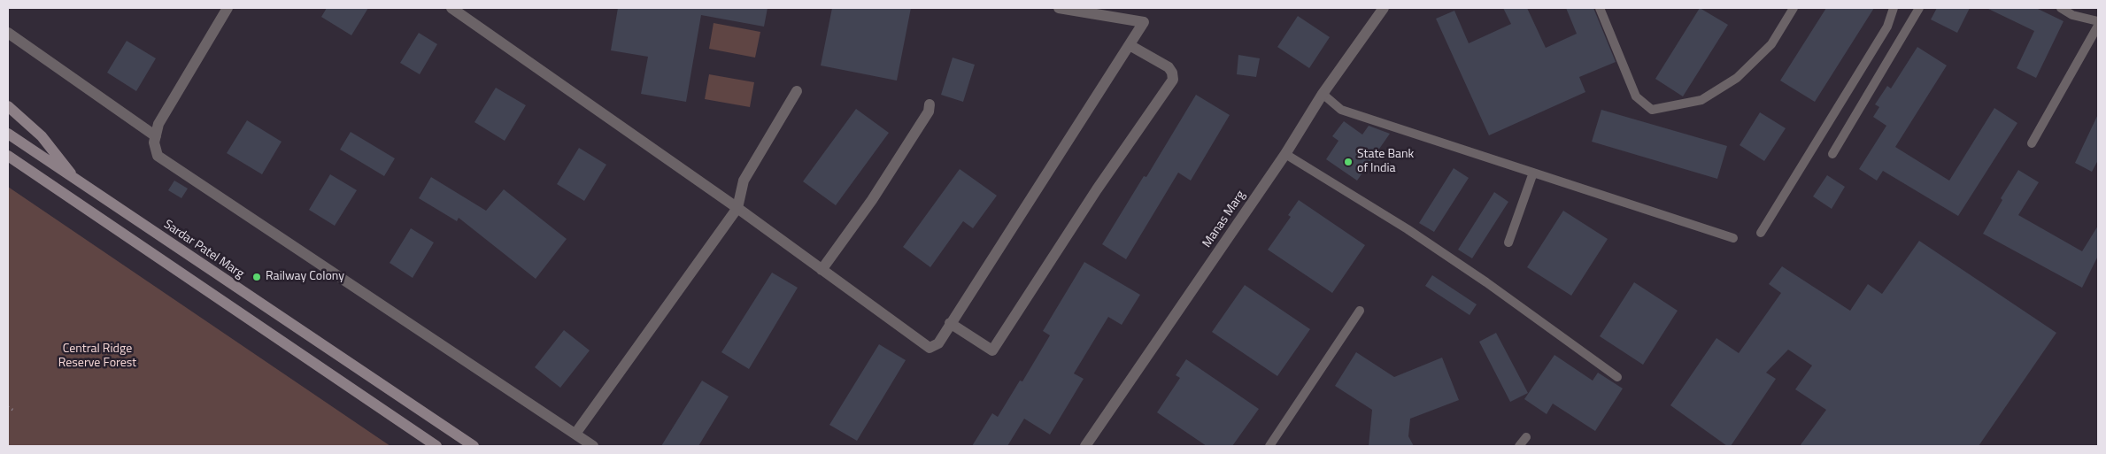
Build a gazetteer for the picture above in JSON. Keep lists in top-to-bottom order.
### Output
{
  "streets": {
    "main road": ["Sardar Patel Marg"],
    "street": ["Manas Marg"]
  },
  "parks": ["Central Ridge Reserve Forest"],
  "places": ["State Bank of India", "Railway Colony"]
}
